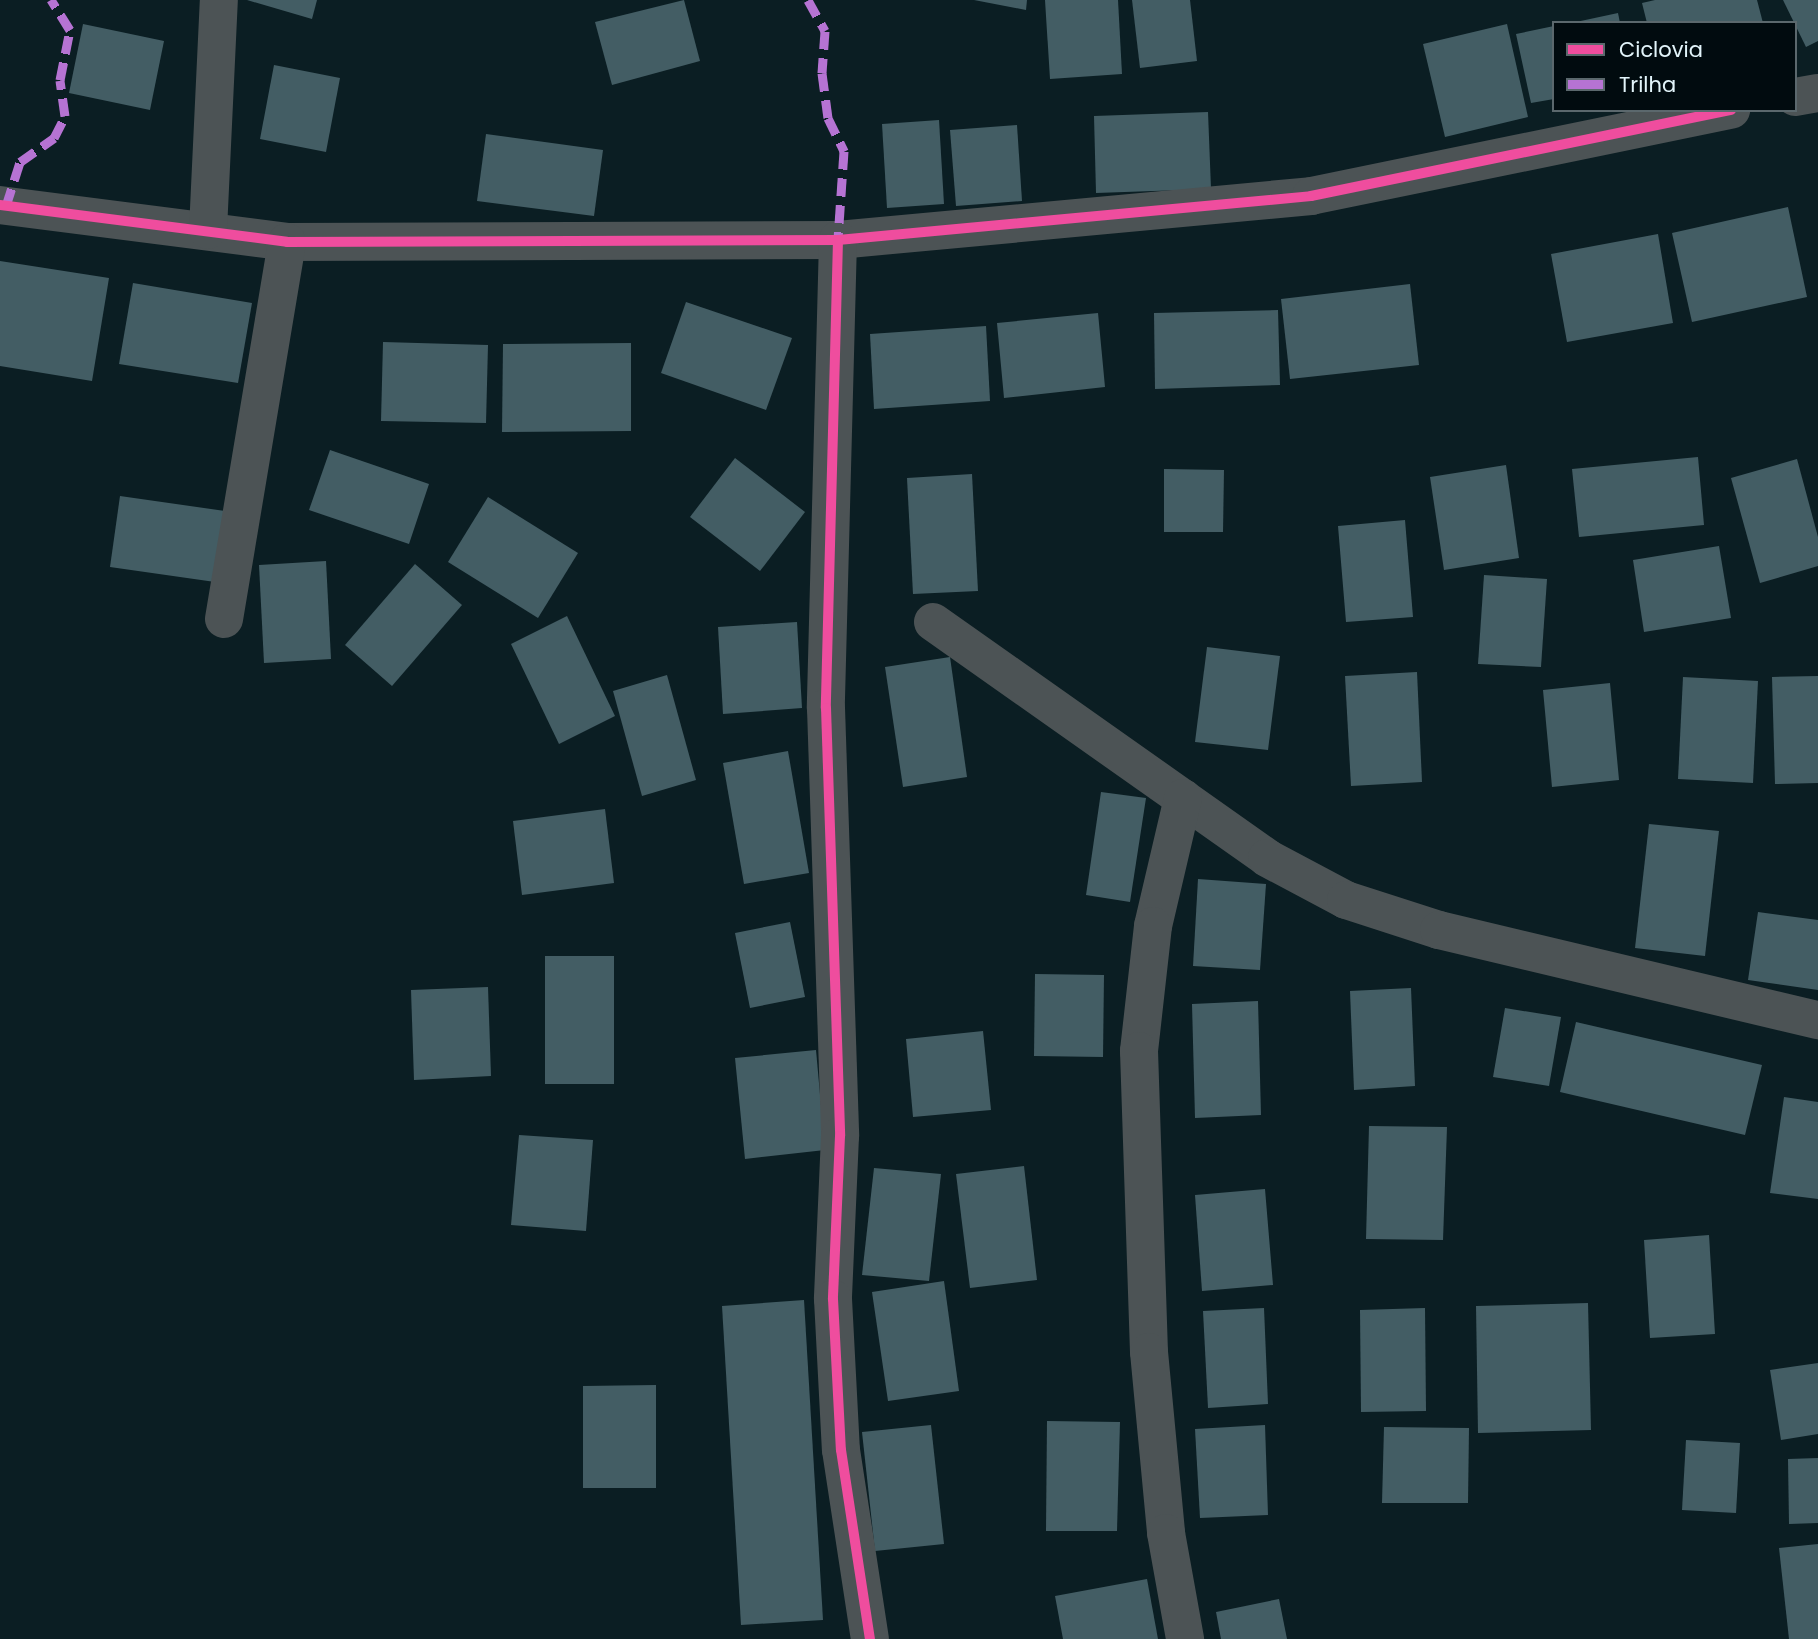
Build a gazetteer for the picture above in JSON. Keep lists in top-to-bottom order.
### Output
{
  "legend": ["Ciclovia", "Trilha"]
}
